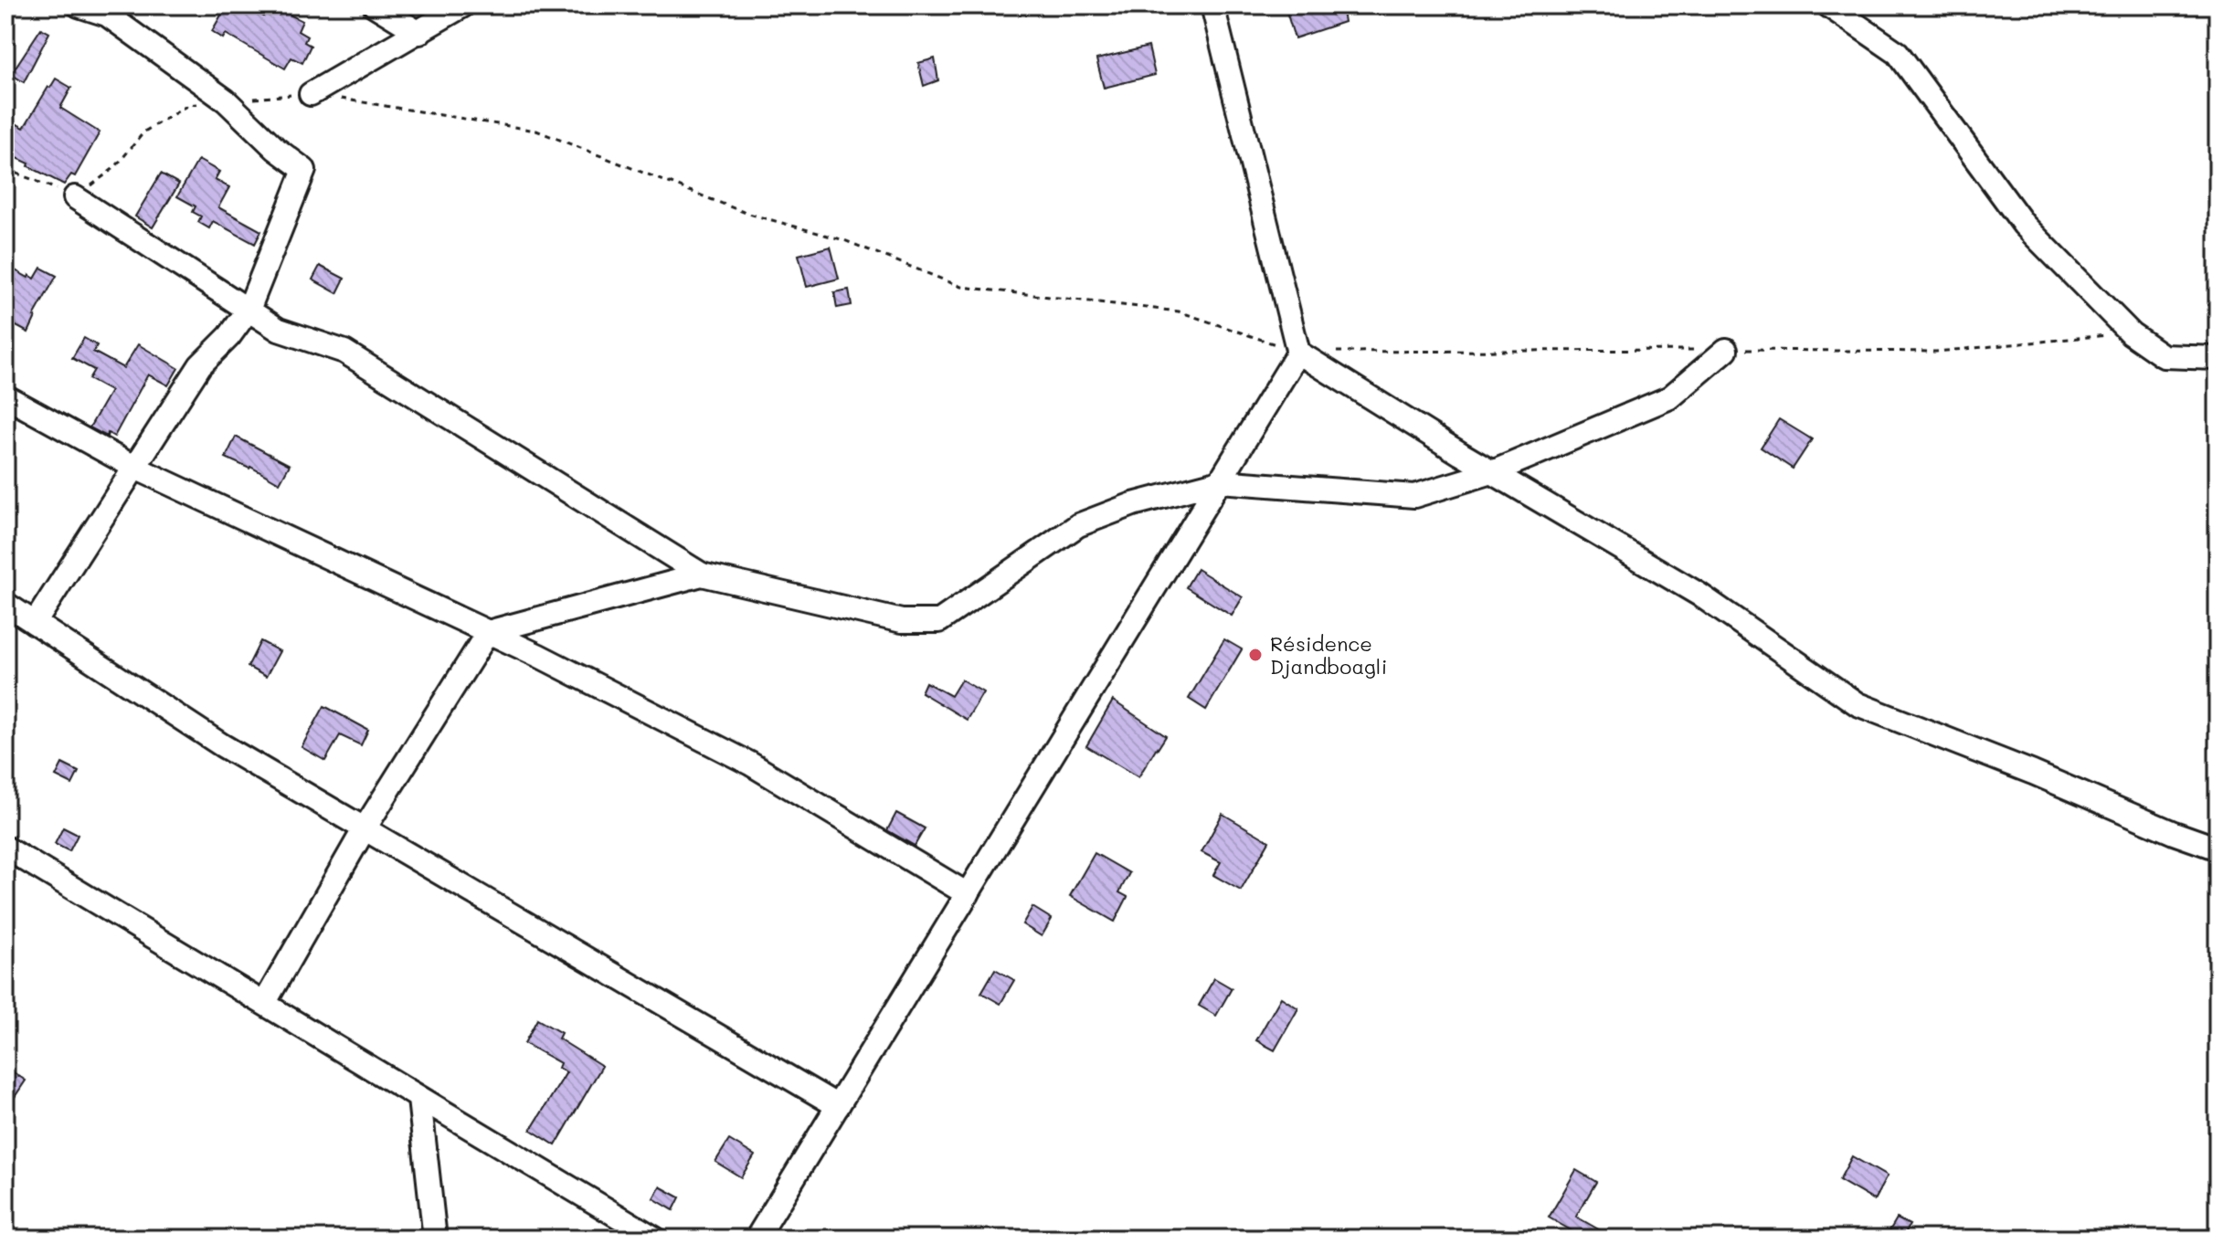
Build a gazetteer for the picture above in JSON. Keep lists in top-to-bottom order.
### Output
{
  "places": ["Résidence Djandboagli"]
}
